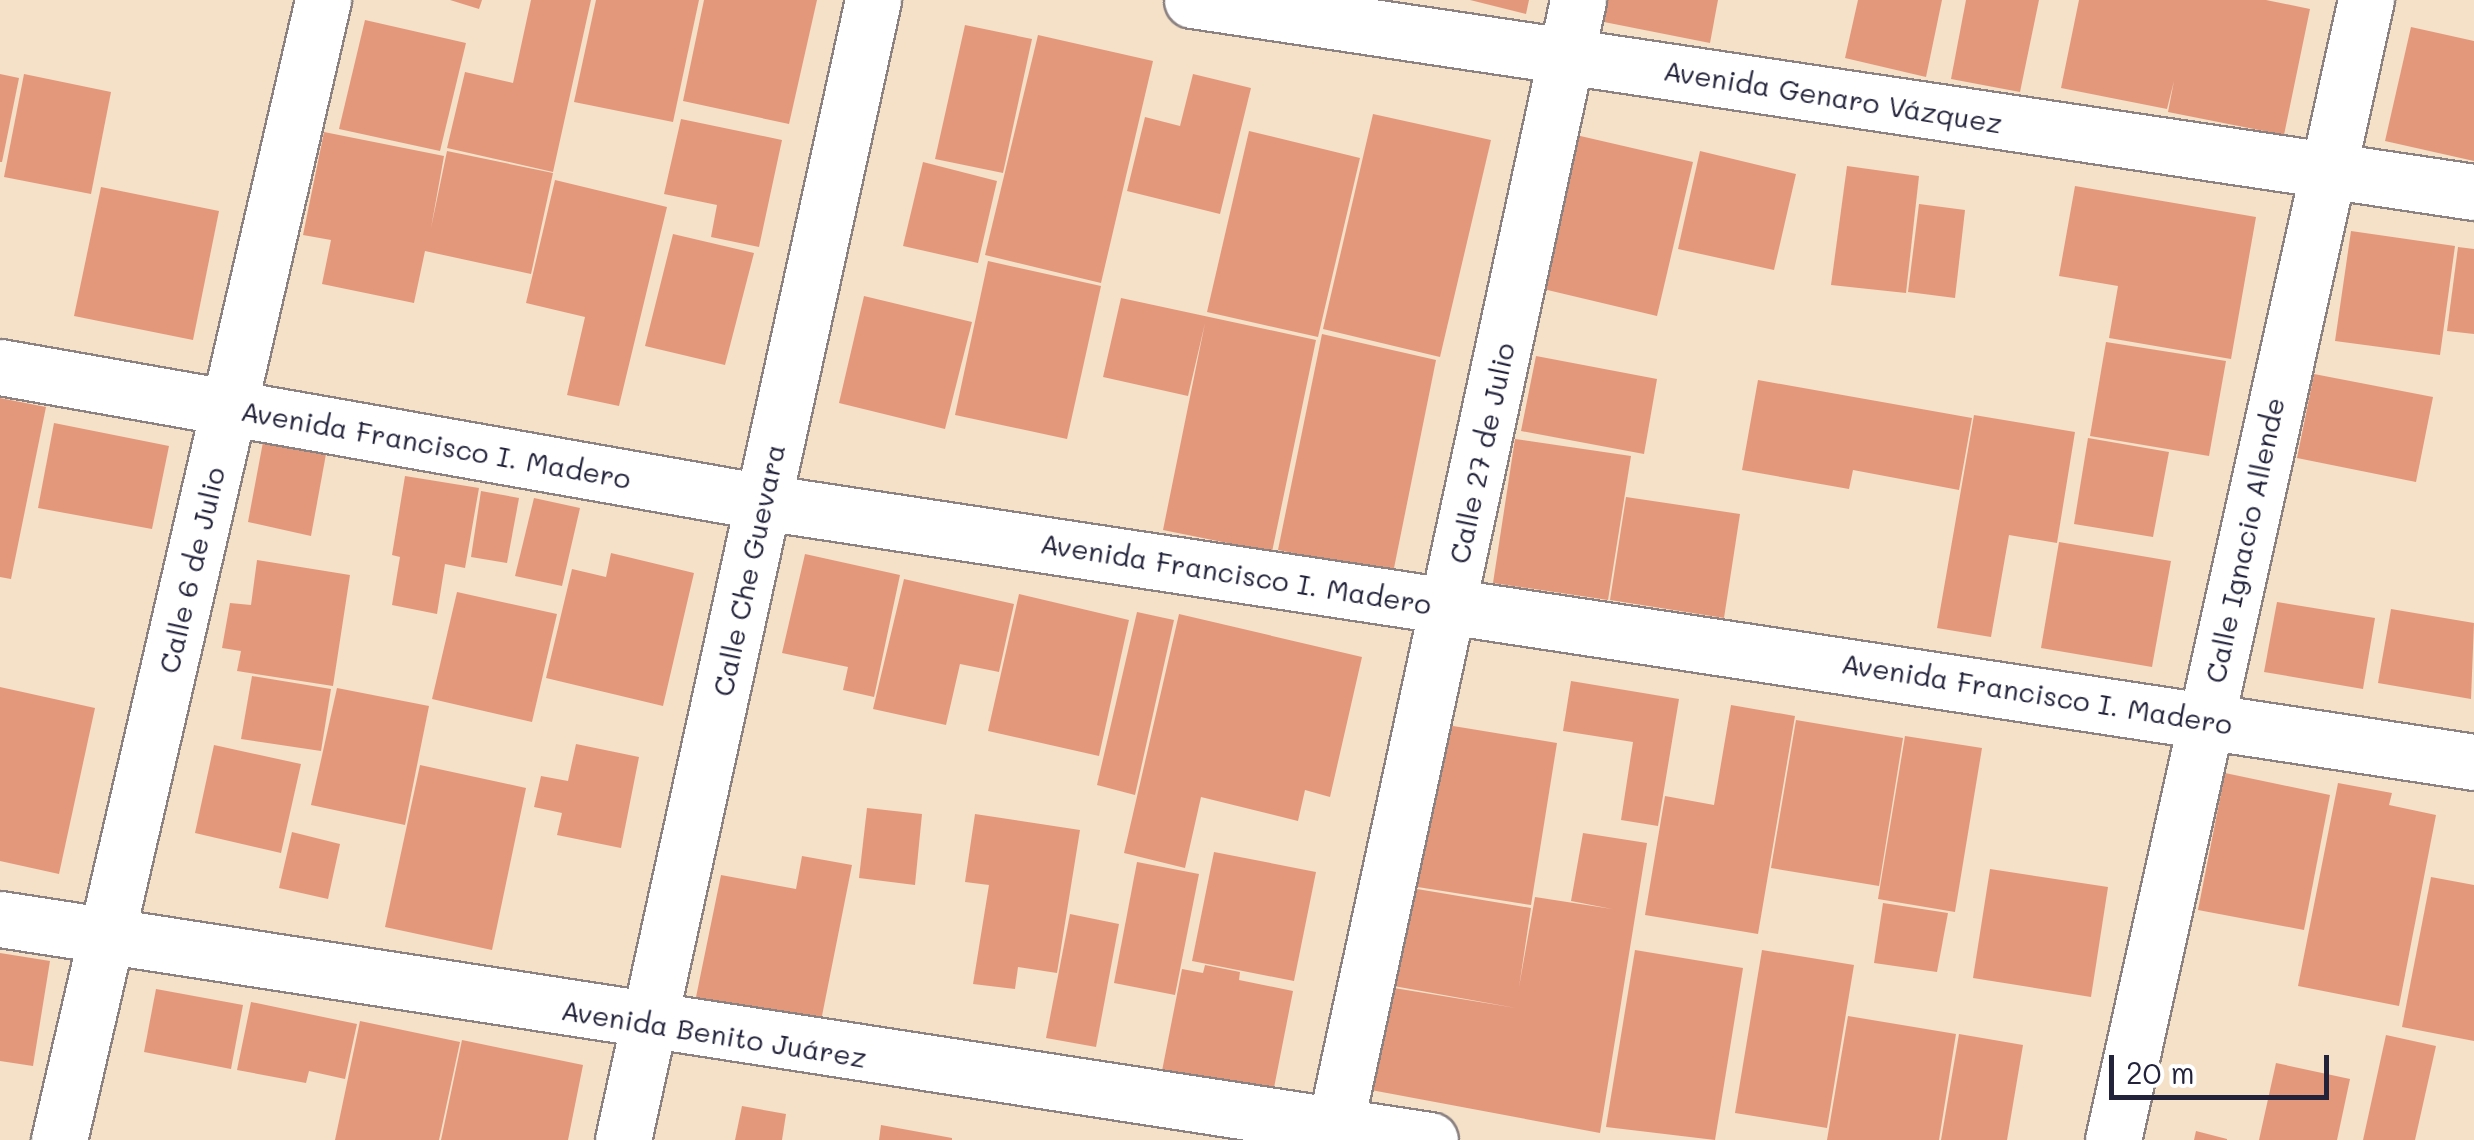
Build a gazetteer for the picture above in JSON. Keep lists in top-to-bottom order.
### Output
{
  "streets": {
    "street": [
      "Avenida Genaro Vázquez",
      "Avenida Francisco I. Madero",
      "Calle 27 de Julio",
      "Calle Ignacio Allende",
      "Calle 6 de Julio",
      "Calle Che Guevara",
      "Avenida Benito Juárez"
    ]
  },
  "crossings": [
    ["Avenida Genaro Vázquez", "Calle 27 de Julio"],
    ["Avenida Genaro Vázquez", "Calle Ignacio Allende"],
    ["Avenida Francisco I. Madero", "Calle 27 de Julio"],
    ["Avenida Francisco I. Madero", "Calle Ignacio Allende"],
    ["Avenida Francisco I. Madero", "Calle 6 de Julio"],
    ["Avenida Francisco I. Madero", "Calle Che Guevara"],
    ["Calle 27 de Julio", "Avenida Benito Juárez"],
    ["Calle 6 de Julio", "Avenida Benito Juárez"],
    ["Calle Che Guevara", "Avenida Benito Juárez"]
  ],
  "scale_bar": "20 m"
}
